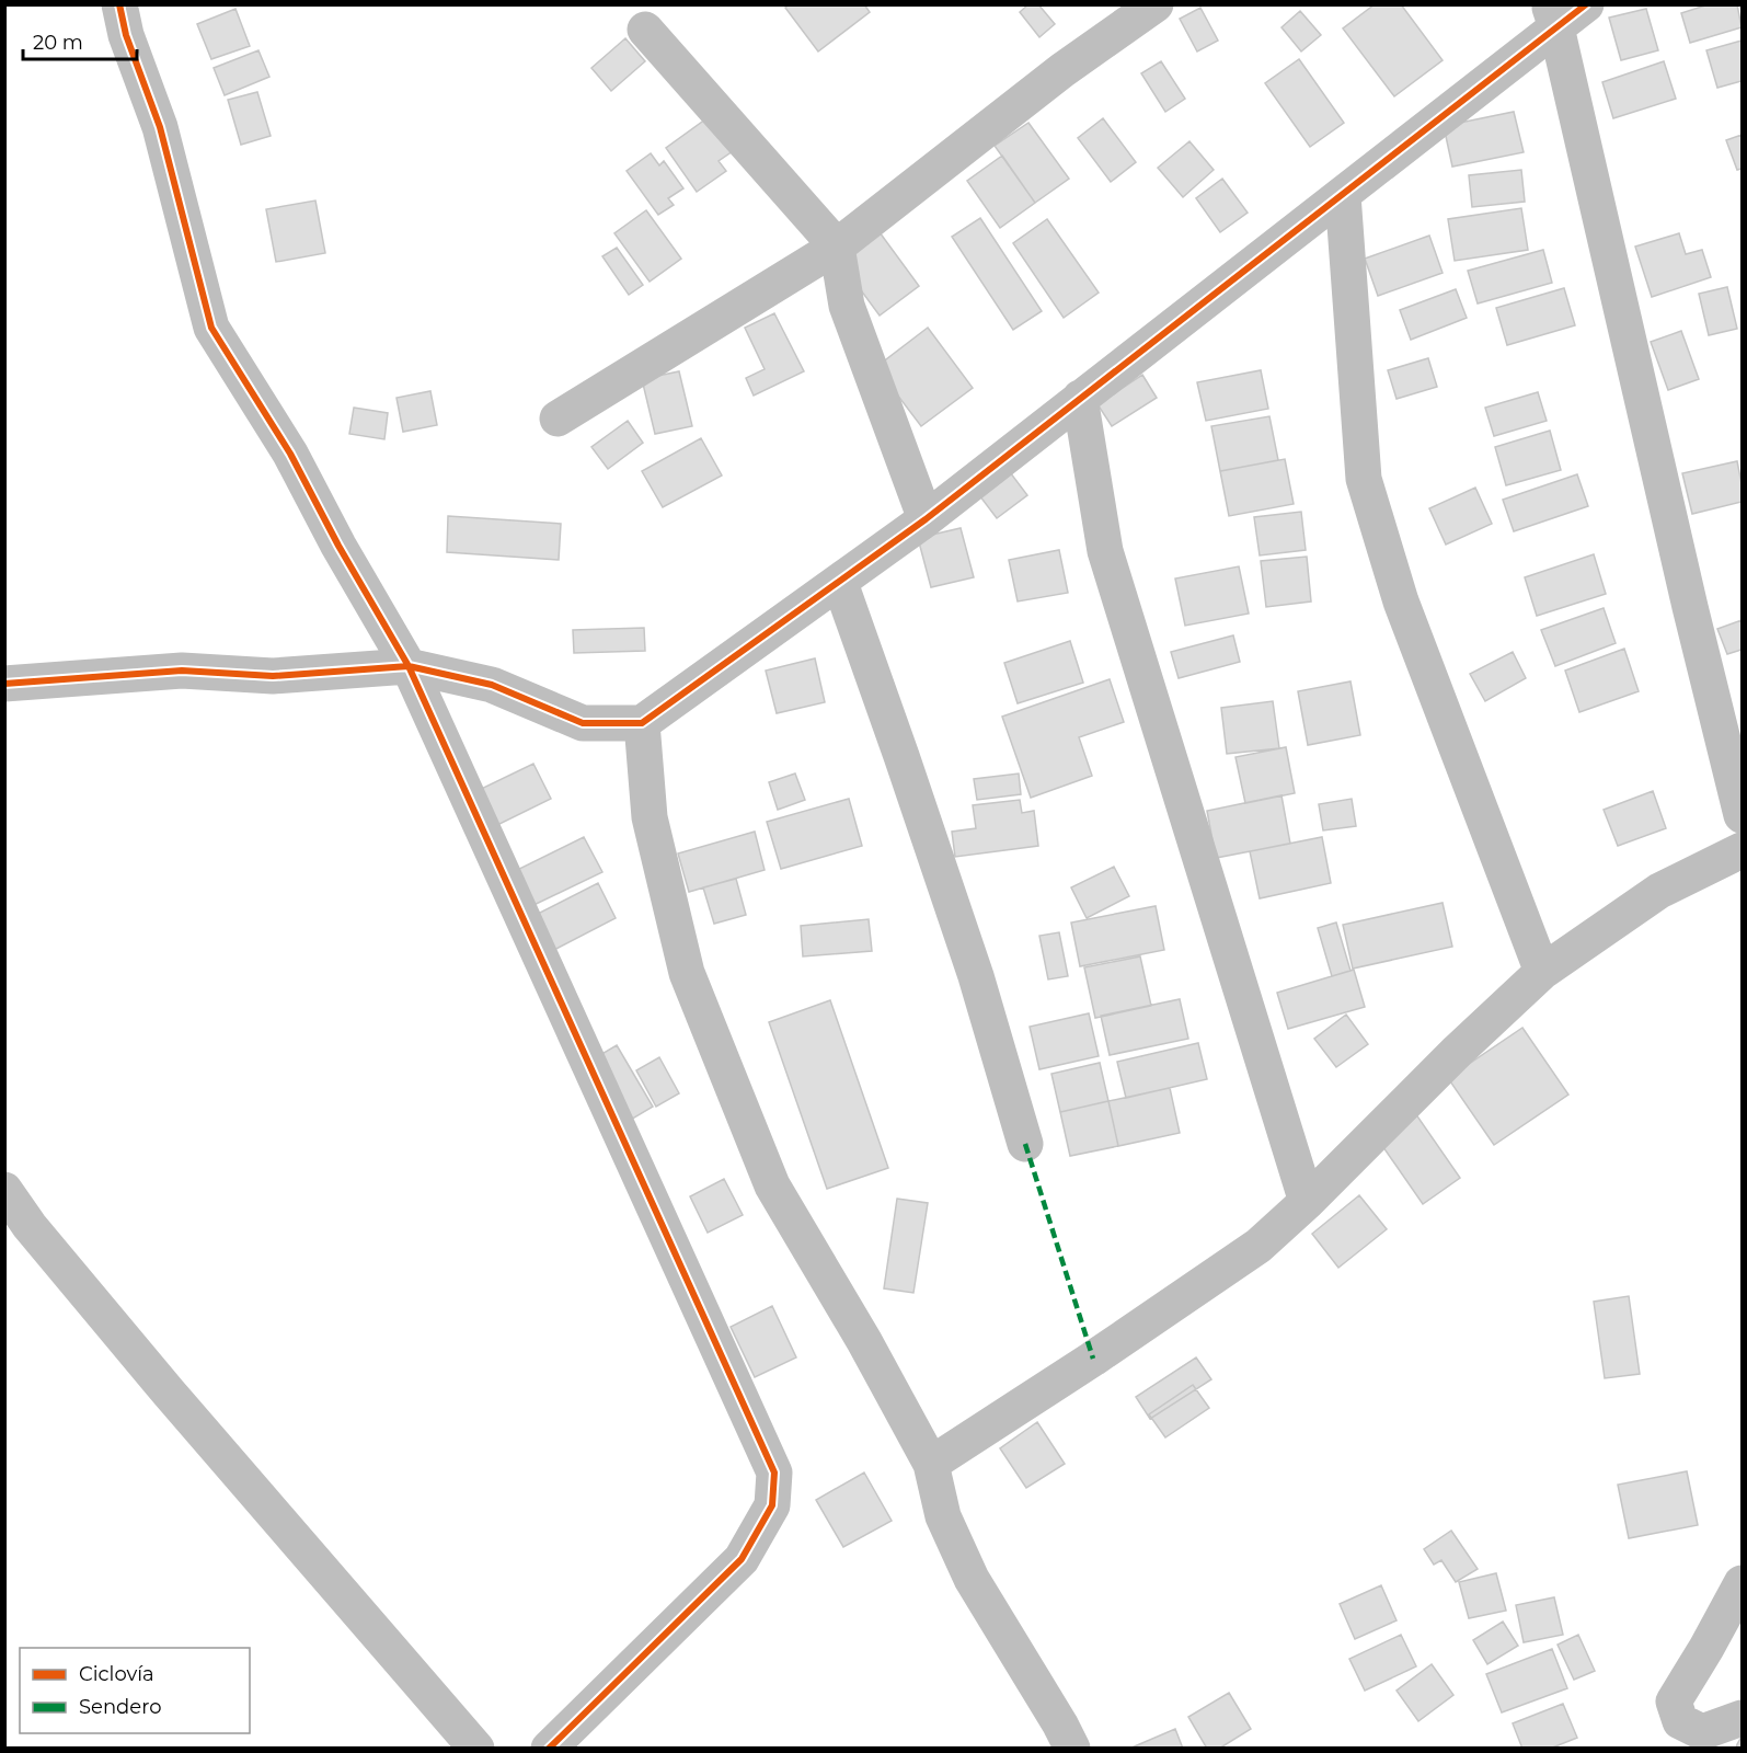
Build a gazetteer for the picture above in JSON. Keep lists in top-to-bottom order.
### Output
{
  "legend": ["Ciclovía", "Sendero"],
  "scale_bar": "20 m"
}
